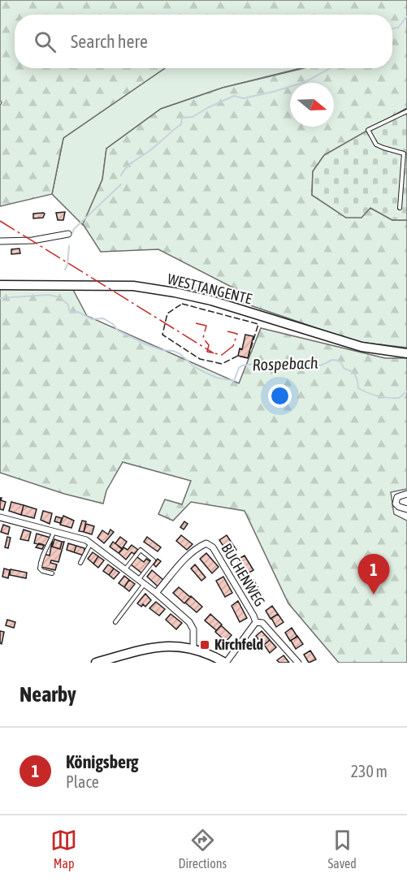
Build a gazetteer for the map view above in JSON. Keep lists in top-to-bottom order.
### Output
{
  "streets": {
    "main road": ["WESTTANGENTE"],
    "street": ["BUCHENWEG"]
  },
  "water": ["Rospebach"],
  "places": {
    "transit": ["Kirchfeld"]
  },
  "north": "right",
  "page": {
    "search": "Search here",
    "pins": "1",
    "heading": "Nearby",
    "list": [
      {
        "mark": "1",
        "name": "Königsberg",
        "note": "Place",
        "value": "230 m"
      }
    ],
    "nav": ["Map", "Directions", "Saved"]
  }
}
